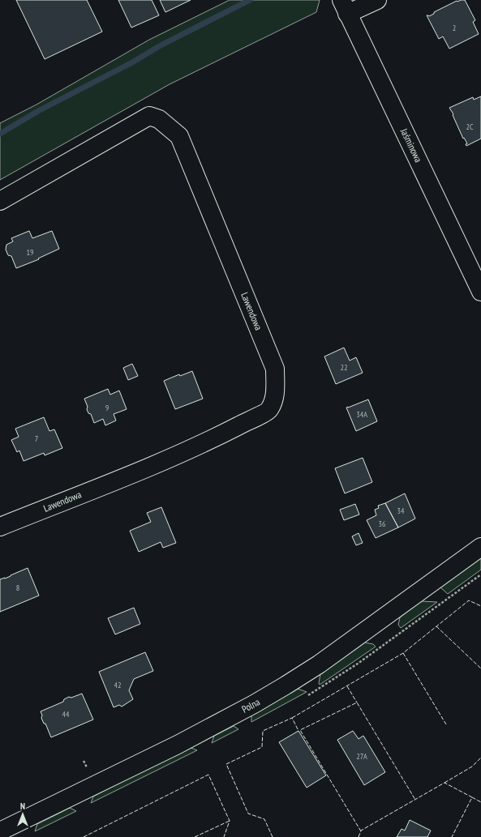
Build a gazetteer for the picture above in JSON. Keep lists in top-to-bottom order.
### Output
{
  "streets": {
    "street": ["Jaśminowa", "Lawendowa", "Polna"]
  },
  "house_numbers": [
    "2",
    "2C",
    "19",
    "22",
    "9",
    "34A",
    "7",
    "34",
    "36",
    "8",
    "42",
    "44",
    "27A"
  ],
  "north": "top"
}
